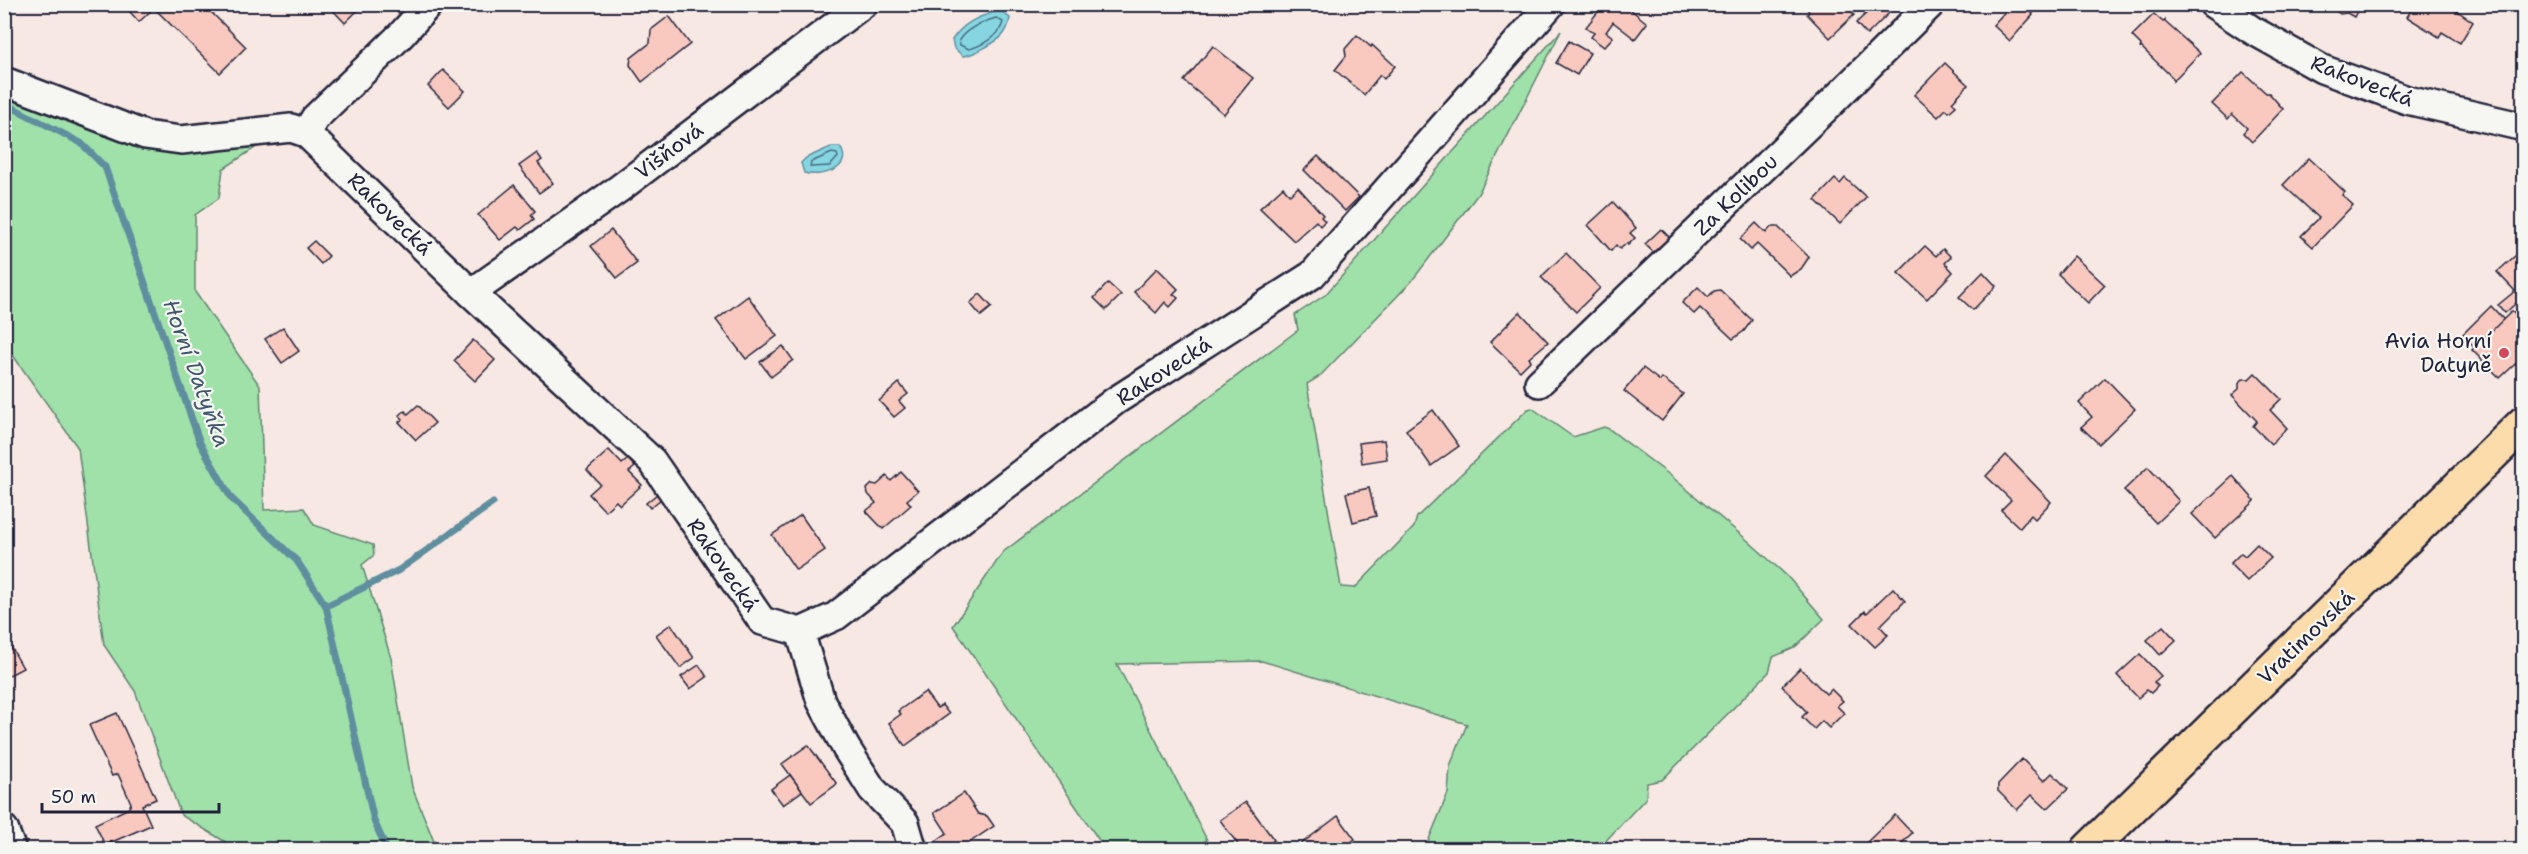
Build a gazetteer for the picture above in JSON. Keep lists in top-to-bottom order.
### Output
{
  "streets": {
    "main road": ["Vratimovská"],
    "street": ["Rakovecká", "Višňová", "Za Kolibou"]
  },
  "crossings": [
    ["Rakovecká", "Višňová"]
  ],
  "water": ["Horní Datyňka"],
  "places": ["Avia Horní Datyně"],
  "scale_bar": "50 m"
}
